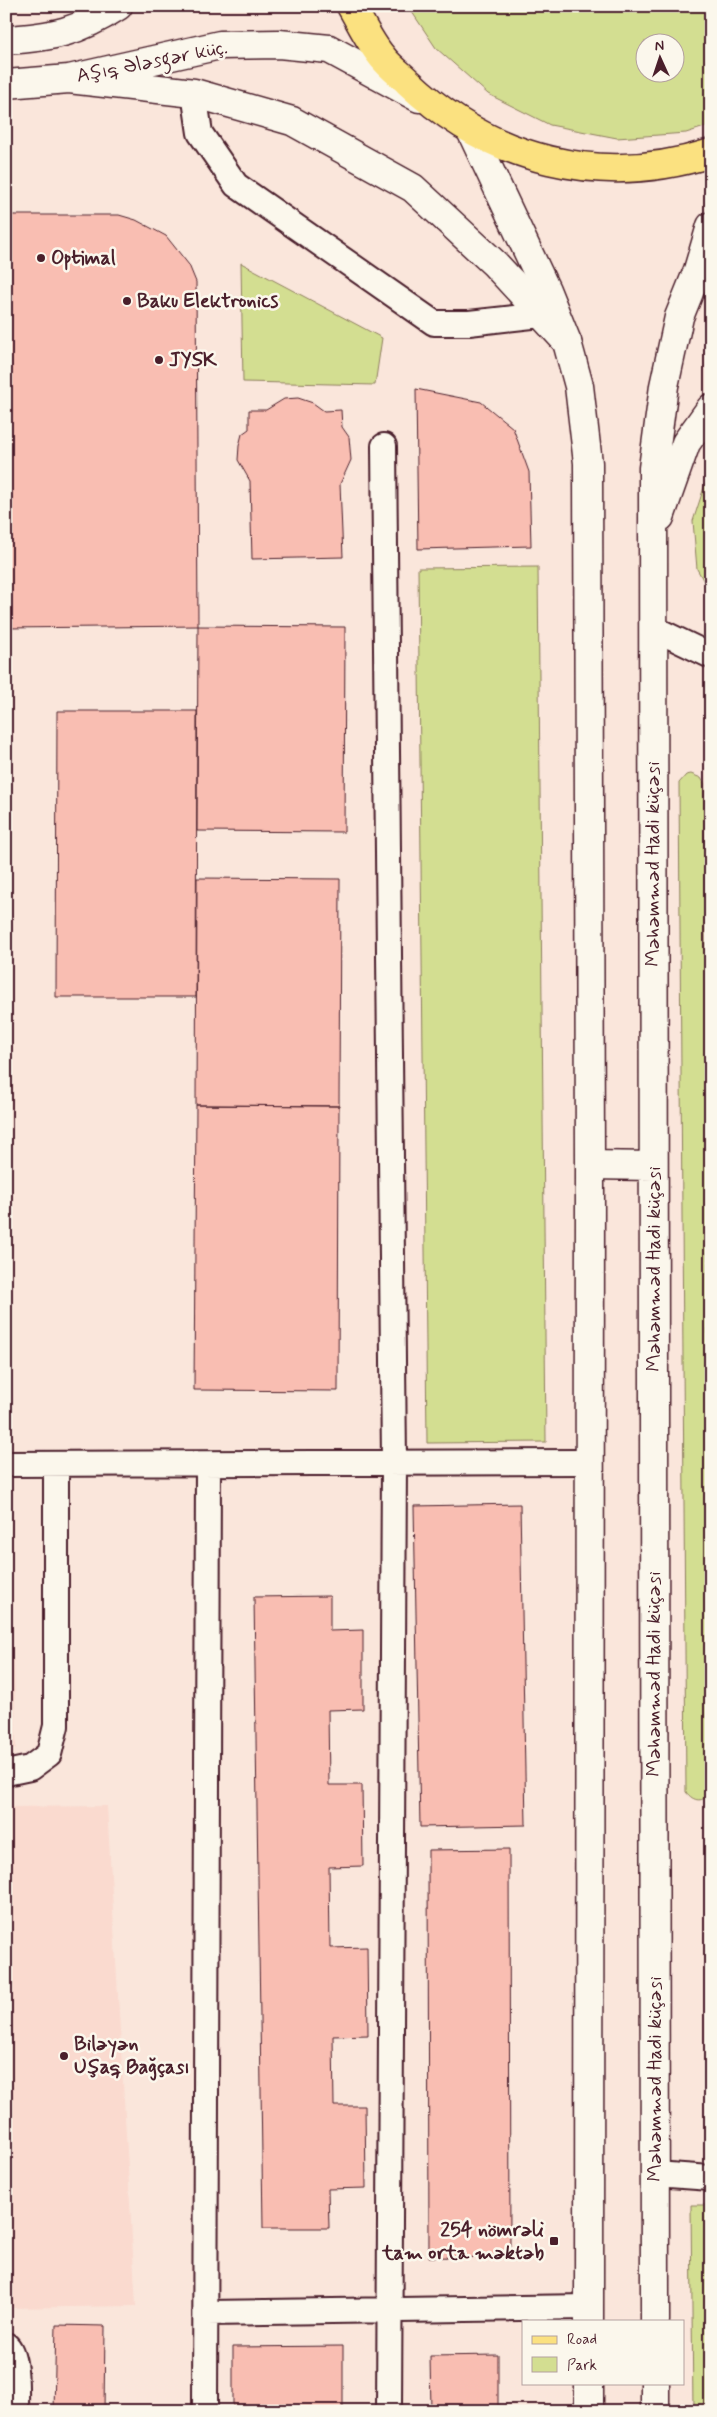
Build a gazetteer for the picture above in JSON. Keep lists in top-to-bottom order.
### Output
{
  "streets": {
    "street": ["Aşıq Ələsgər küç.", "Məhəmməd Hadi küçəsi"]
  },
  "places": {
    "other": [
      "Optimal",
      "Baku Elektronics",
      "JYSK",
      "Biləyən Uşaq Bağçası"
    ],
    "transit": ["254 nömrəli tam orta məktəb"]
  },
  "legend": ["Road", "Park"],
  "north": "top"
}
